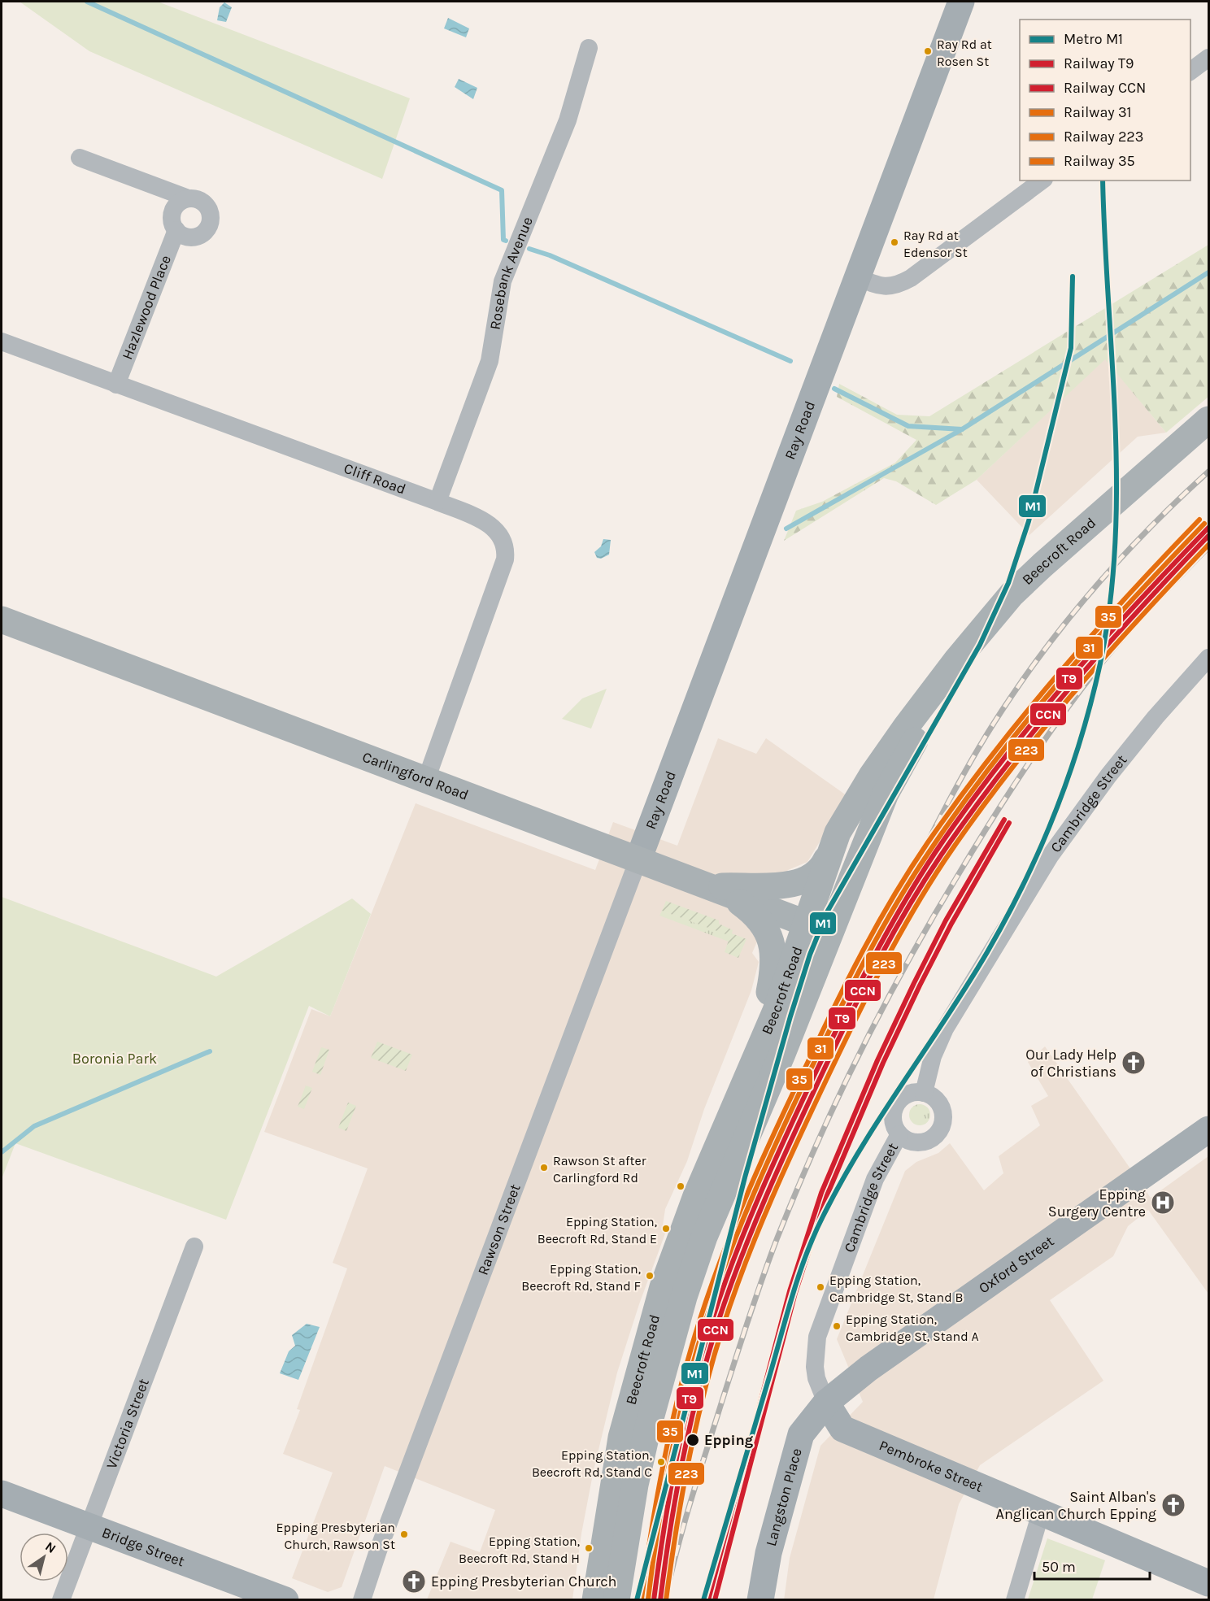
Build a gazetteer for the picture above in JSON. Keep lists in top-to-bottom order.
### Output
{
  "streets": {
    "main road": ["Beecroft Road", "Carlingford Road"],
    "street": [
      "Rosebank Avenue",
      "Hazlewood Place",
      "Ray Road",
      "Cliff Road",
      "Cambridge Street",
      "Rawson Street",
      "Oxford Street",
      "Victoria Street",
      "Pembroke Street",
      "Langston Place",
      "Bridge Street"
    ]
  },
  "crossings": [
    ["Rosebank Avenue", "Cliff Road"],
    ["Hazlewood Place", "Cliff Road"],
    ["Ray Road", "Carlingford Road"],
    ["Ray Road", "Rawson Street"],
    ["Cliff Road", "Carlingford Road"],
    ["Beecroft Road", "Carlingford Road"],
    ["Carlingford Road", "Rawson Street"],
    ["Cambridge Street", "Oxford Street"],
    ["Cambridge Street", "Pembroke Street"],
    ["Cambridge Street", "Langston Place"],
    ["Oxford Street", "Pembroke Street"],
    ["Oxford Street", "Langston Place"],
    ["Victoria Street", "Bridge Street"],
    ["Pembroke Street", "Langston Place"]
  ],
  "parks": ["Boronia Park"],
  "places": {
    "other": [
      "Ray Rd at Rosen St",
      "Ray Rd at Edensor St",
      "Rawson St after Carlingford Rd",
      "Epping Station, Beecroft Rd, Stand E",
      "Epping Station, Beecroft Rd, Stand F",
      "Epping Station, Cambridge St, Stand B",
      "Epping Station, Cambridge St, Stand A",
      "Epping",
      "Epping Station, Beecroft Rd, Stand C",
      "Epping Presbyterian Church, Rawson St",
      "Epping Station, Beecroft Rd, Stand H"
    ],
    "church": ["Our Lady Help of Christians", "Saint Alban's Anglican Church Epping", "Epping Presbyterian Church"],
    "hospital": ["Epping Surgery Centre"]
  },
  "lines": [
    "metro line M1",
    "rail line 35",
    "rail line 31",
    "rail line T9",
    "rail line CCN",
    "rail line 223"
  ],
  "legend": [
    "Metro M1",
    "Railway T9",
    "Railway CCN",
    "Railway 31",
    "Railway 223",
    "Railway 35"
  ],
  "scale_bar": "50 m",
  "north": "top right"
}
